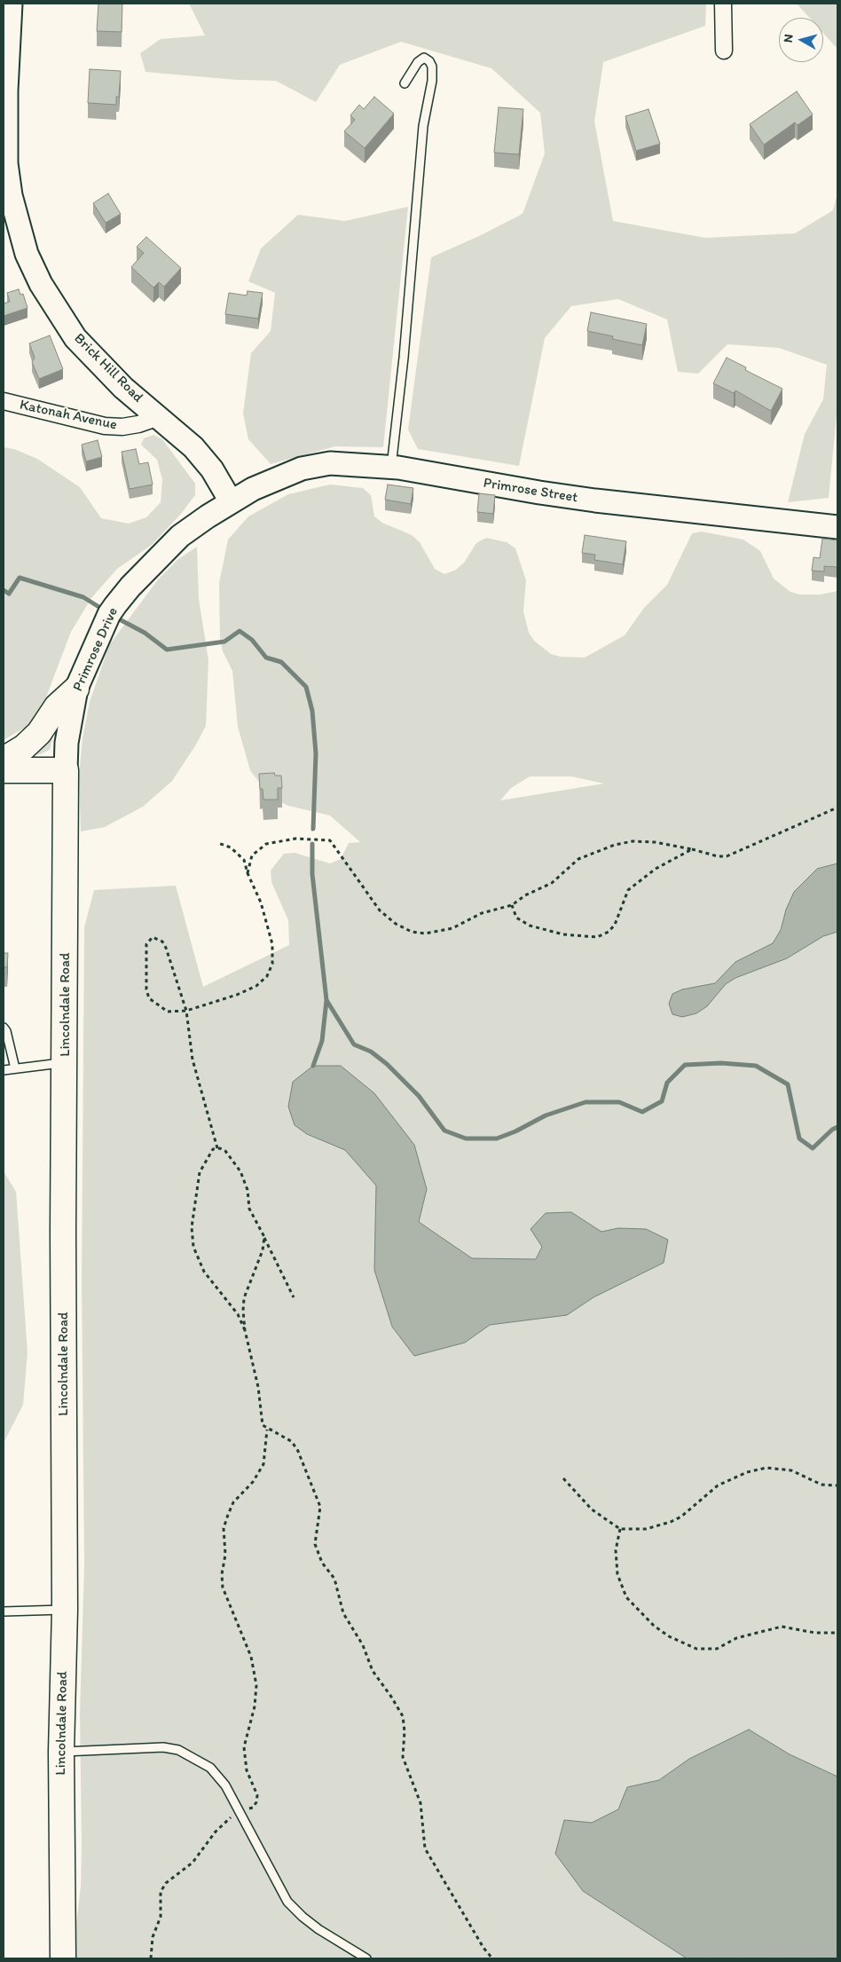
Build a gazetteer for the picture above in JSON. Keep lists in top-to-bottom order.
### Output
{
  "streets": {
    "main road": [
      "Brick Hill Road",
      "Primrose Street",
      "Primrose Drive",
      "Lincolndale Road"
    ],
    "street": ["Katonah Avenue"]
  },
  "crossings": [
    ["Brick Hill Road", "Katonah Avenue"],
    ["Brick Hill Road", "Primrose Street"],
    ["Brick Hill Road", "Primrose Drive"],
    ["Primrose Street", "Primrose Drive"],
    ["Primrose Drive", "Lincolndale Road"]
  ],
  "north": "left"
}
